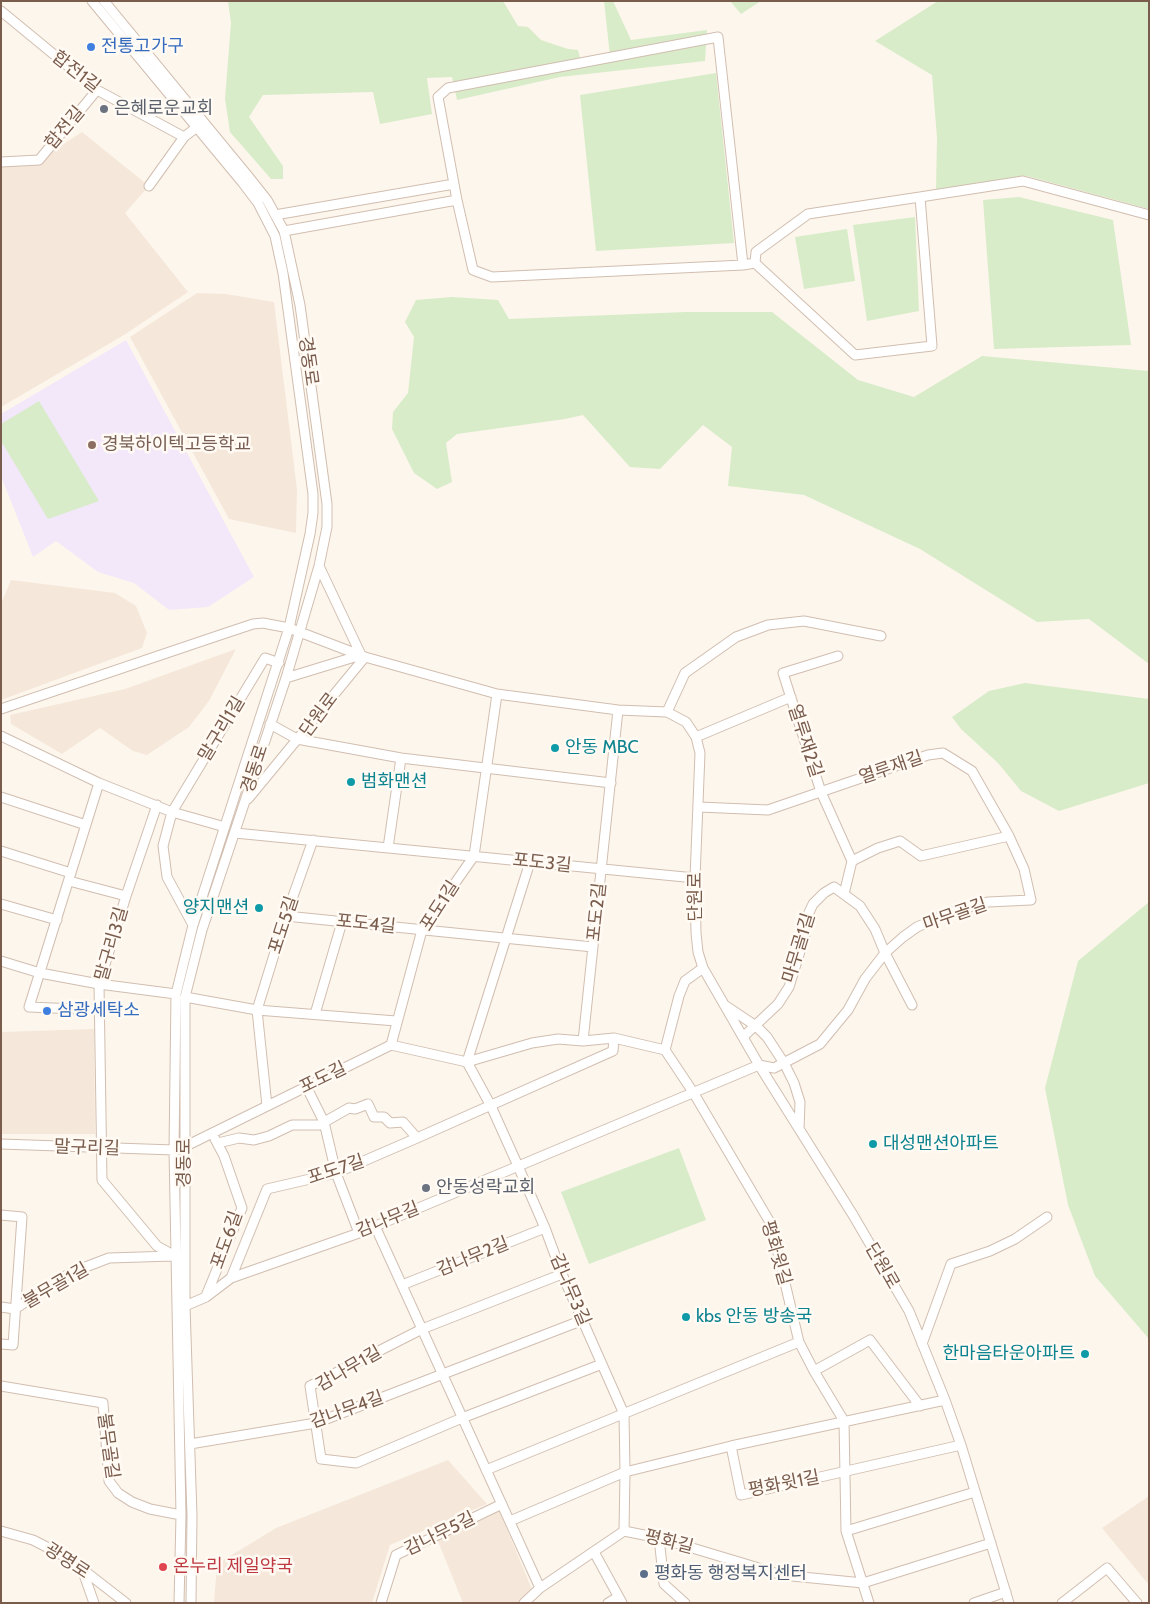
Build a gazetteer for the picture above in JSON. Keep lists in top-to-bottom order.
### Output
{
  "streets": {
    "street": [
      "합전1길",
      "합전길",
      "경동로",
      "단원로",
      "말구리1길",
      "열루재2길",
      "열루재길",
      "포도3길",
      "포도1길",
      "포도2길",
      "마무골길",
      "포도4길",
      "포도5길",
      "말구리3길",
      "마무골1길",
      "포도길",
      "말구리길",
      "포도7길",
      "감나무길",
      "포도6길",
      "평화윗길",
      "감나무2길",
      "불무골1길",
      "감나무3길",
      "감나무1길",
      "감나무4길",
      "불무골길",
      "평화윗1길",
      "감나무5길",
      "평화길",
      "광명로"
    ]
  },
  "crossings": [
    ["합전1길", "합전길"],
    ["경동로", "말구리1길"],
    ["경동로", "포도3길"],
    ["경동로", "말구리3길"],
    ["경동로", "포도길"],
    ["경동로", "말구리길"],
    ["경동로", "감나무길"],
    ["경동로", "불무골1길"],
    ["경동로", "감나무4길"],
    ["경동로", "불무골길"],
    ["단원로", "열루재길"],
    ["단원로", "포도3길"],
    ["단원로", "마무골길"],
    ["단원로", "마무골1길"],
    ["단원로", "감나무길"],
    ["열루재2길", "열루재길"],
    ["열루재길", "마무골길"],
    ["포도3길", "포도1길"],
    ["포도3길", "포도2길"],
    ["포도3길", "포도5길"],
    ["포도1길", "포도4길"],
    ["포도1길", "포도길"],
    ["포도2길", "포도4길"],
    ["마무골길", "감나무길"],
    ["포도4길", "포도5길"],
    ["포도5길", "포도길"],
    ["말구리3길", "말구리길"],
    ["말구리3길", "불무골1길"],
    ["포도길", "포도6길"],
    ["포도7길", "감나무길"],
    ["감나무길", "포도6길"],
    ["감나무길", "평화윗길"],
    ["감나무길", "감나무3길"],
    ["감나무2길", "감나무3길"],
    ["감나무3길", "평화길"],
    ["감나무1길", "감나무4길"]
  ],
  "places": [
    "전통고가구",
    "은혜로운교회",
    "경북하이텍고등학교",
    "안동 MBC",
    "범화맨션",
    "양지맨션",
    "삼광세탁소",
    "대성맨션아파트",
    "안동성락교회",
    "kbs 안동 방송국",
    "한마음타운아파트",
    "온누리 제일약국",
    "평화동 행정복지센터"
  ]
}
